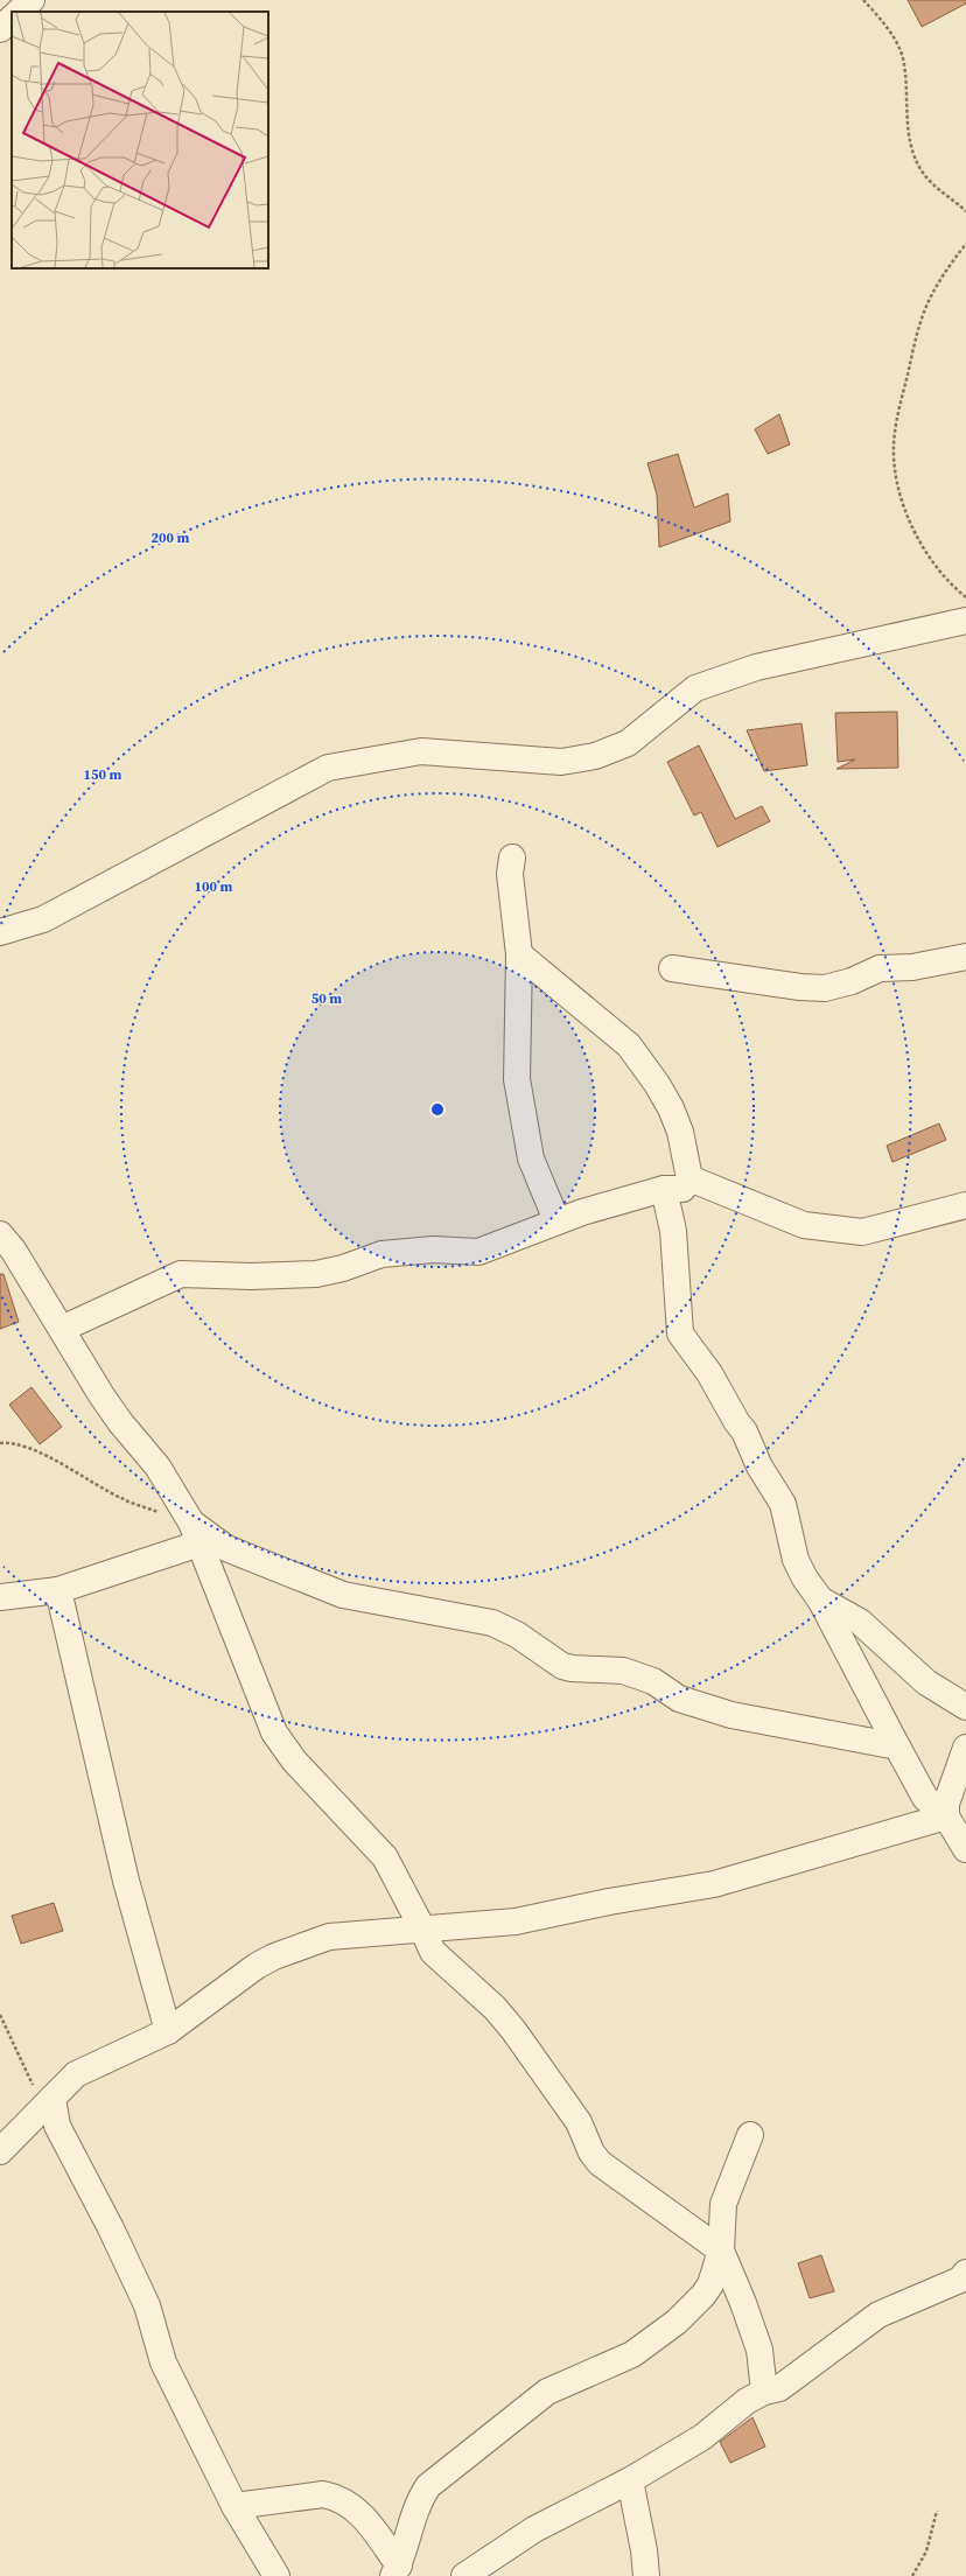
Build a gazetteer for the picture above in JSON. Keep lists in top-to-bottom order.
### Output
{
  "rings": [
    "200 m",
    "150 m",
    "100 m",
    "50 m"
  ]
}
